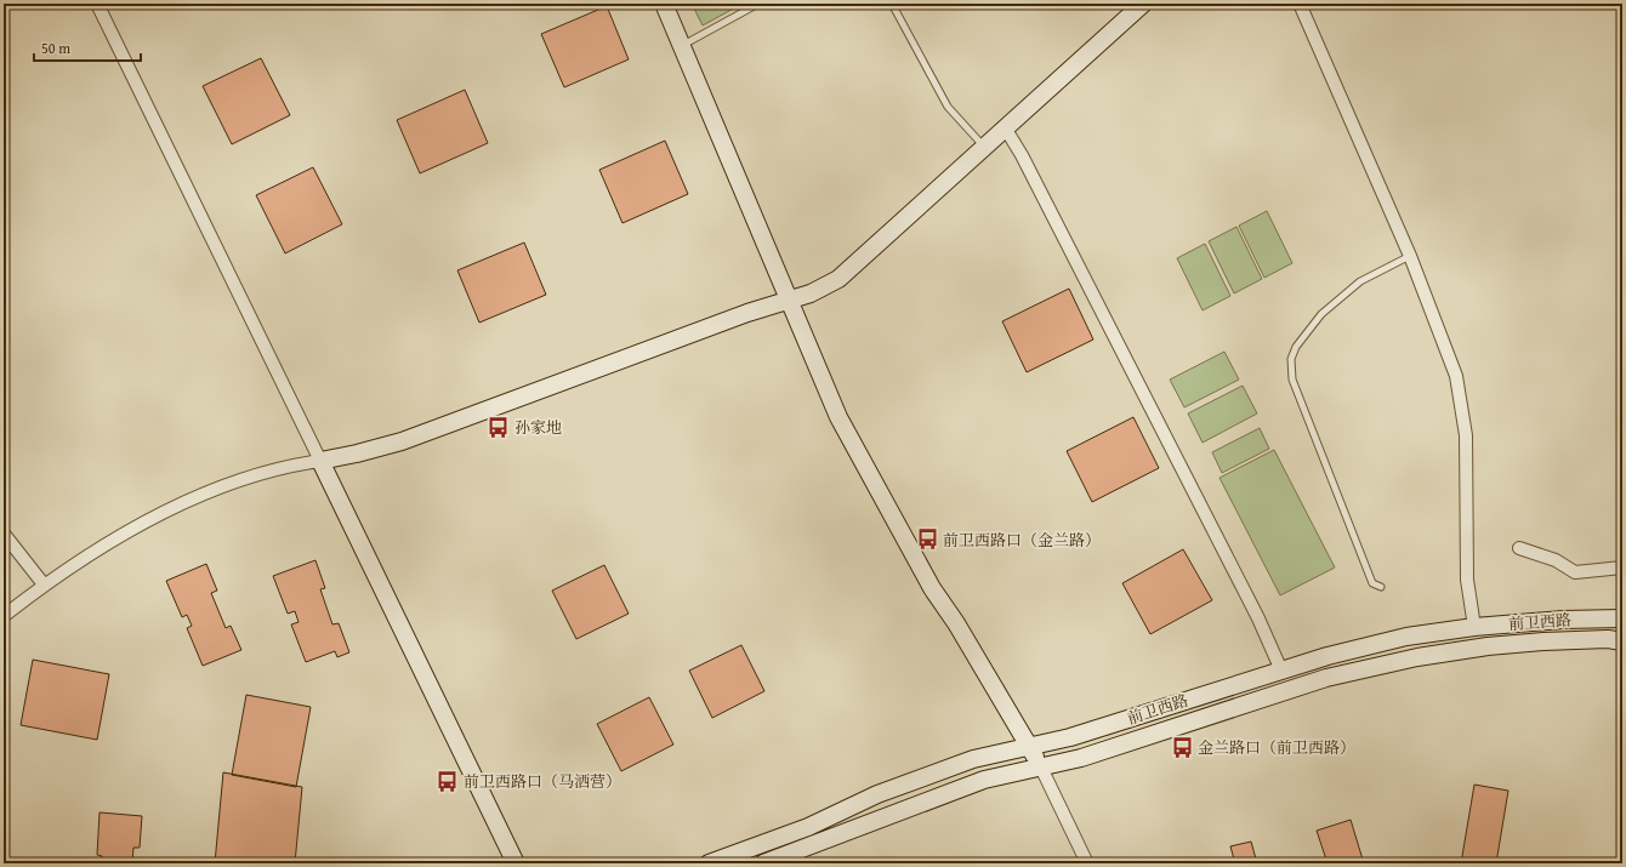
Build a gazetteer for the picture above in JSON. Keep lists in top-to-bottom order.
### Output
{
  "streets": {
    "street": ["前卫西路"]
  },
  "places": {
    "bus stop": [
      "孙家地",
      "前卫西路口（金兰路）",
      "金兰路口（前卫西路）",
      "前卫西路口（马洒营）"
    ]
  },
  "scale_bar": "50 m"
}
